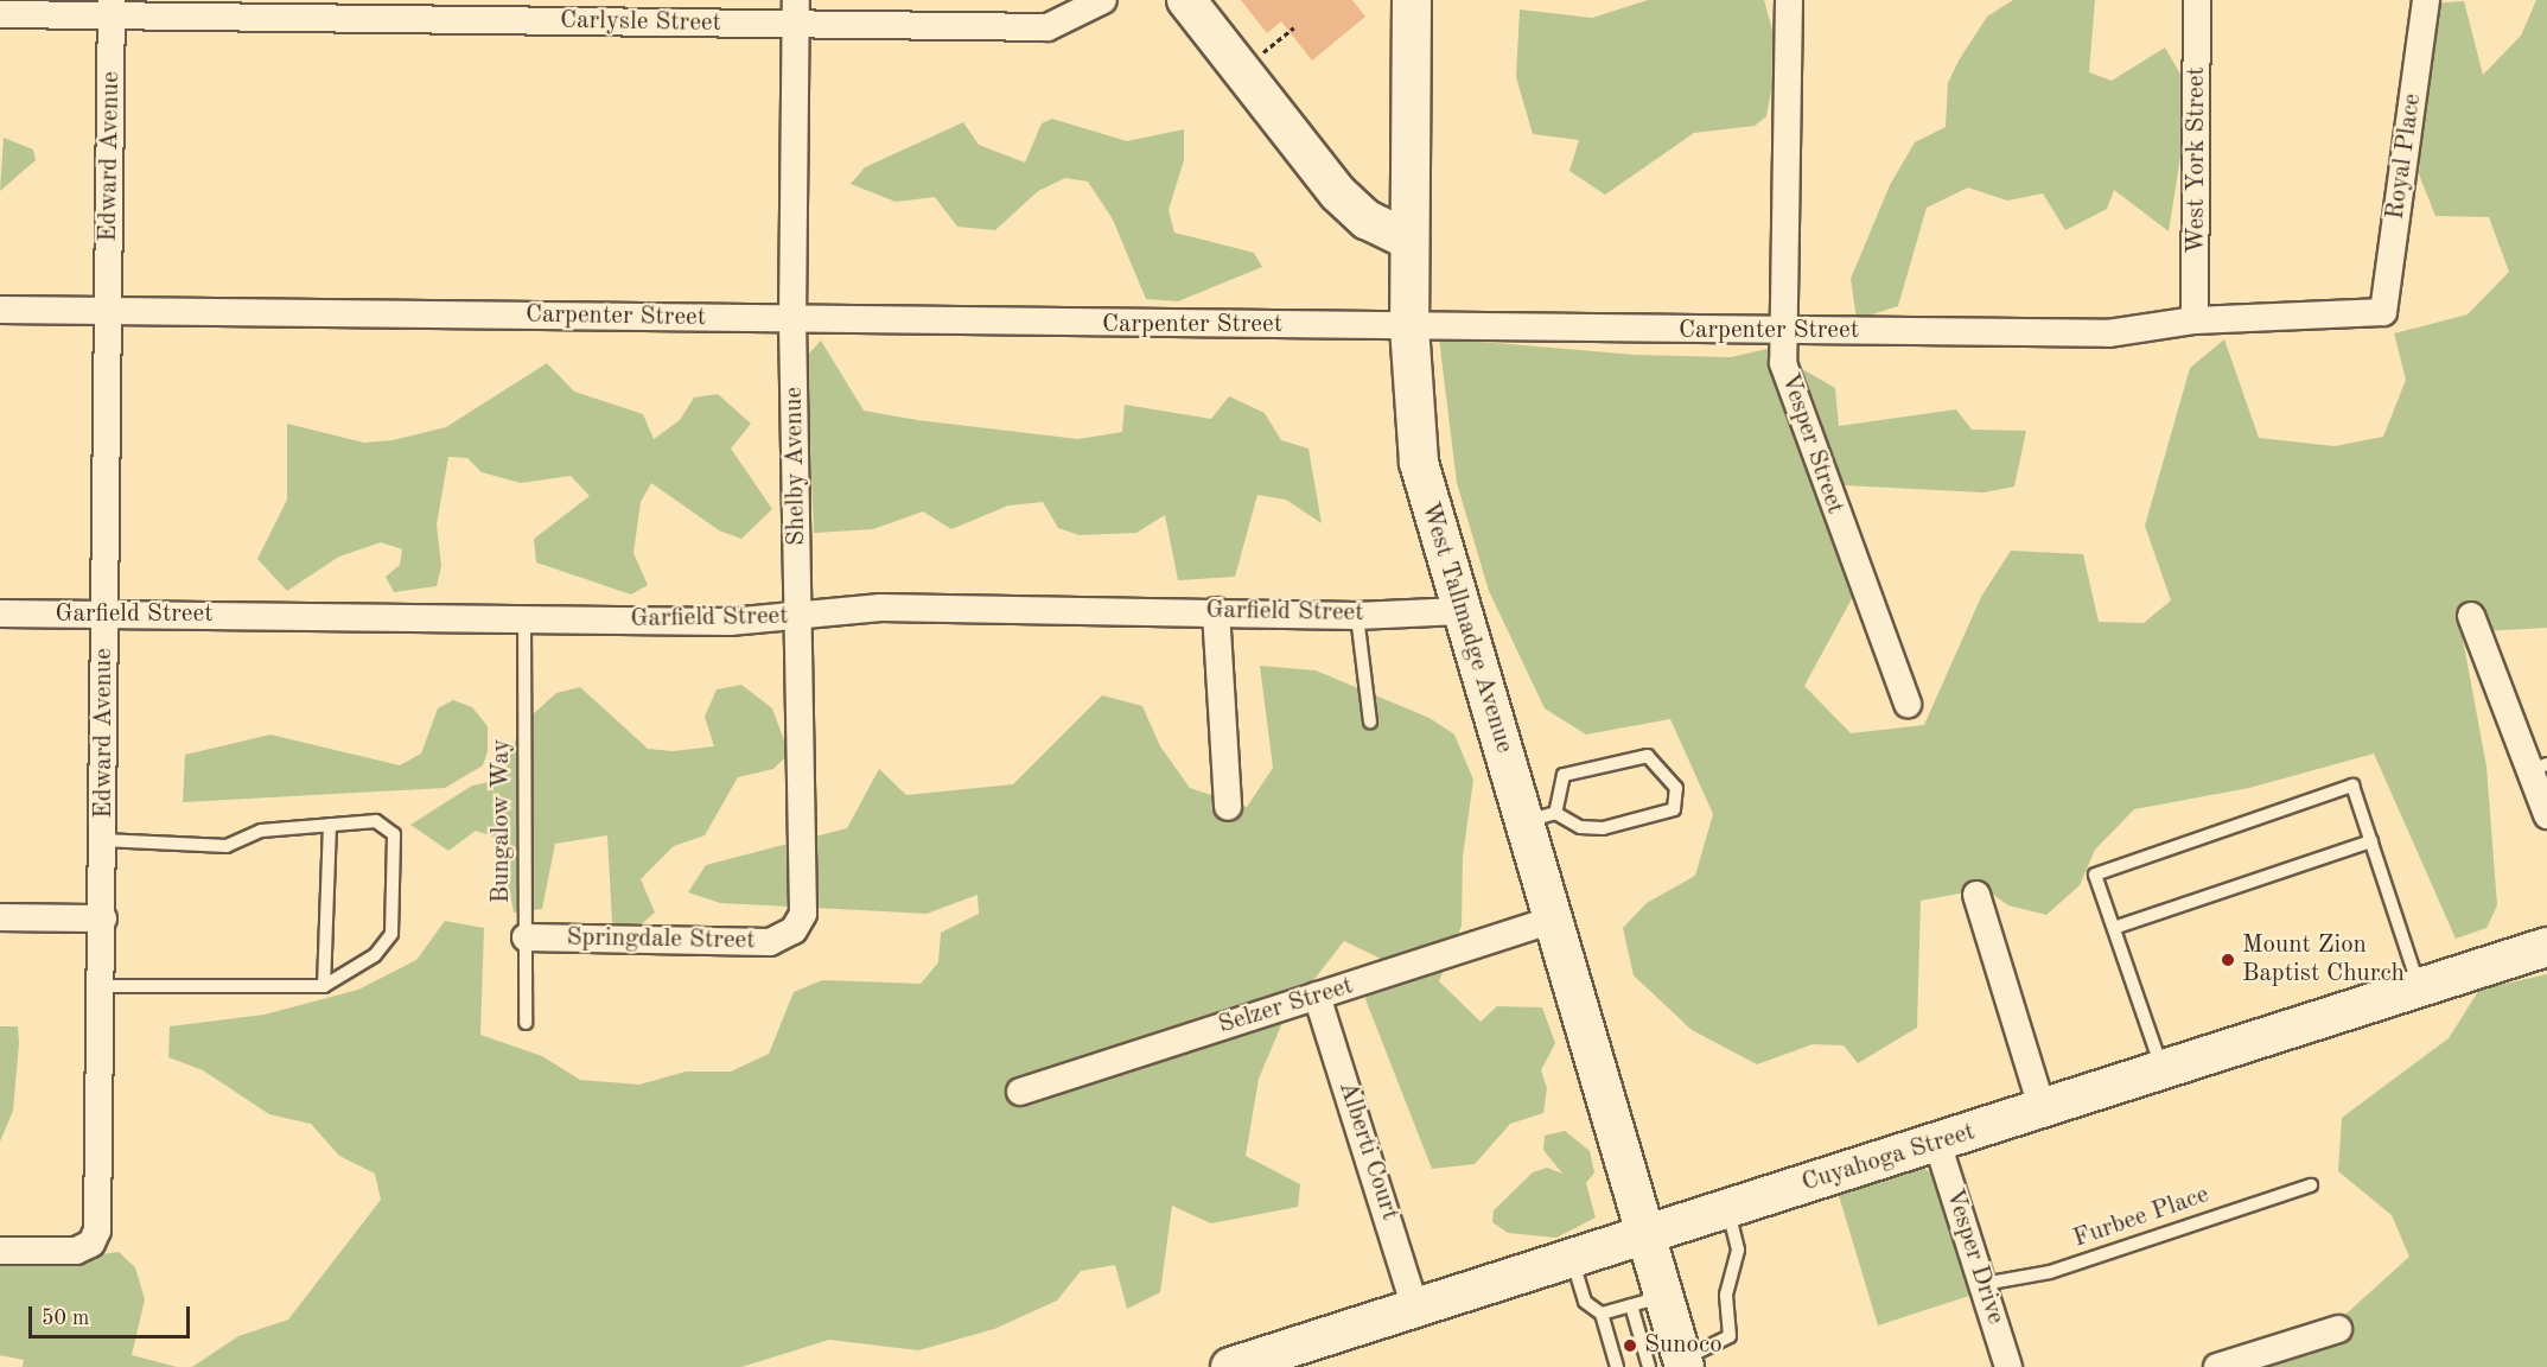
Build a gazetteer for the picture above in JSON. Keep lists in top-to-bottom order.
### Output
{
  "streets": {
    "street": [
      "Carlysle Street",
      "Edward Avenue",
      "Royal Place",
      "West York Street",
      "Carpenter Street",
      "Vesper Street",
      "Shelby Avenue",
      "Garfield Street",
      "West Tallmadge Avenue",
      "Springdale Street",
      "Selzer Street",
      "Alberti Court",
      "Cuyahoga Street",
      "Vesper Drive"
    ],
    "lane": ["Bungalow Way", "Furbee Place"]
  },
  "crossings": [
    ["Carlysle Street", "Edward Avenue"],
    ["Carlysle Street", "Shelby Avenue"],
    ["Edward Avenue", "Carpenter Street"],
    ["Edward Avenue", "Garfield Street"],
    ["Royal Place", "Carpenter Street"],
    ["West York Street", "Carpenter Street"],
    ["Carpenter Street", "Vesper Street"],
    ["Carpenter Street", "Shelby Avenue"],
    ["Carpenter Street", "West Tallmadge Avenue"],
    ["Shelby Avenue", "Garfield Street"],
    ["Shelby Avenue", "Springdale Street"],
    ["Garfield Street", "West Tallmadge Avenue"],
    ["Garfield Street", "Bungalow Way"],
    ["West Tallmadge Avenue", "Selzer Street"],
    ["West Tallmadge Avenue", "Cuyahoga Street"],
    ["Bungalow Way", "Springdale Street"],
    ["Selzer Street", "Alberti Court"],
    ["Alberti Court", "Cuyahoga Street"],
    ["Cuyahoga Street", "Vesper Drive"],
    ["Furbee Place", "Vesper Drive"]
  ],
  "places": ["Mount Zion Baptist Church", "Sunoco"],
  "scale_bar": "50 m"
}
